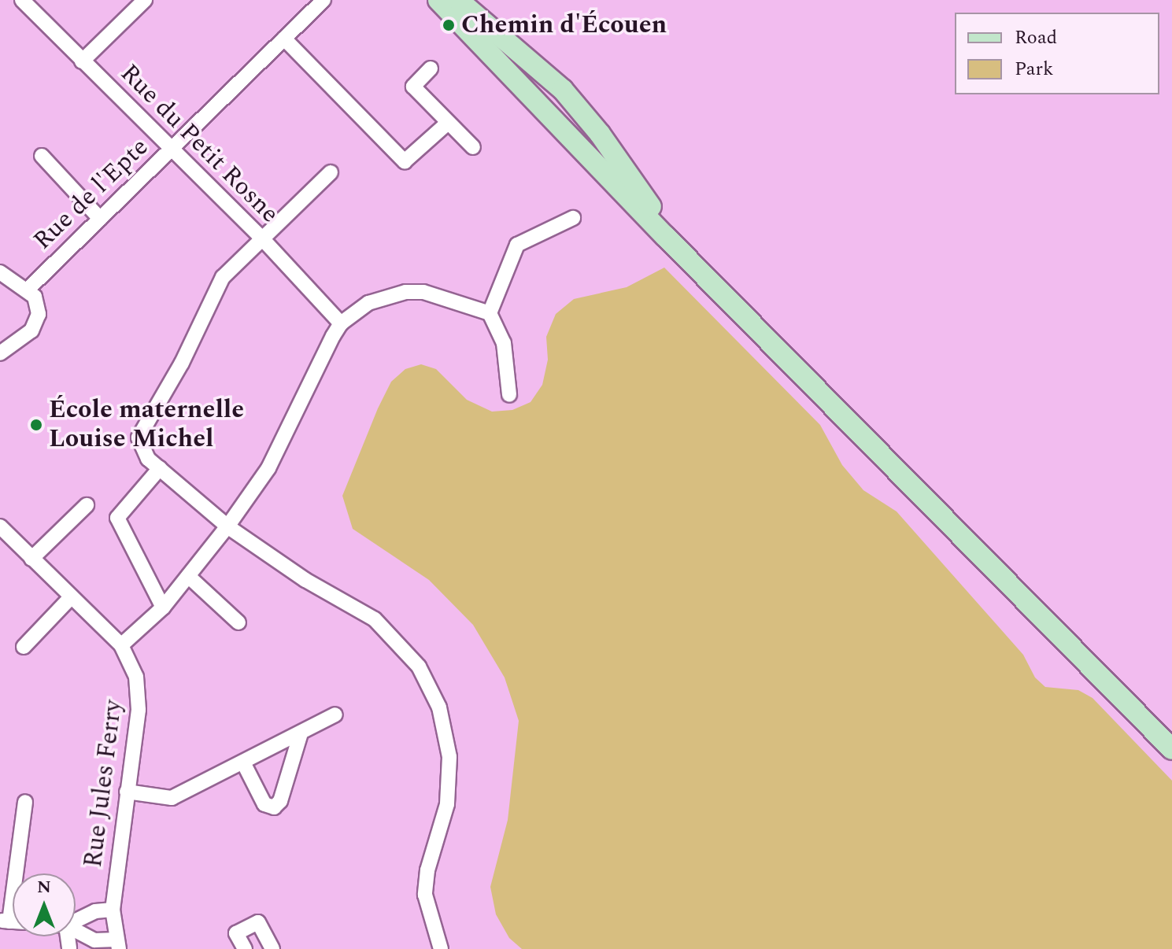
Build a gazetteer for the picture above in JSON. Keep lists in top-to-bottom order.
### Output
{
  "streets": {
    "street": ["Rue du Petit Rosne", "Rue de l'Epte", "Rue Jules Ferry"]
  },
  "crossings": [
    ["Rue du Petit Rosne", "Rue de l'Epte"]
  ],
  "places": ["Chemin d'Écouen", "École maternelle Louise Michel"],
  "legend": ["Road", "Park"],
  "north": "top"
}
